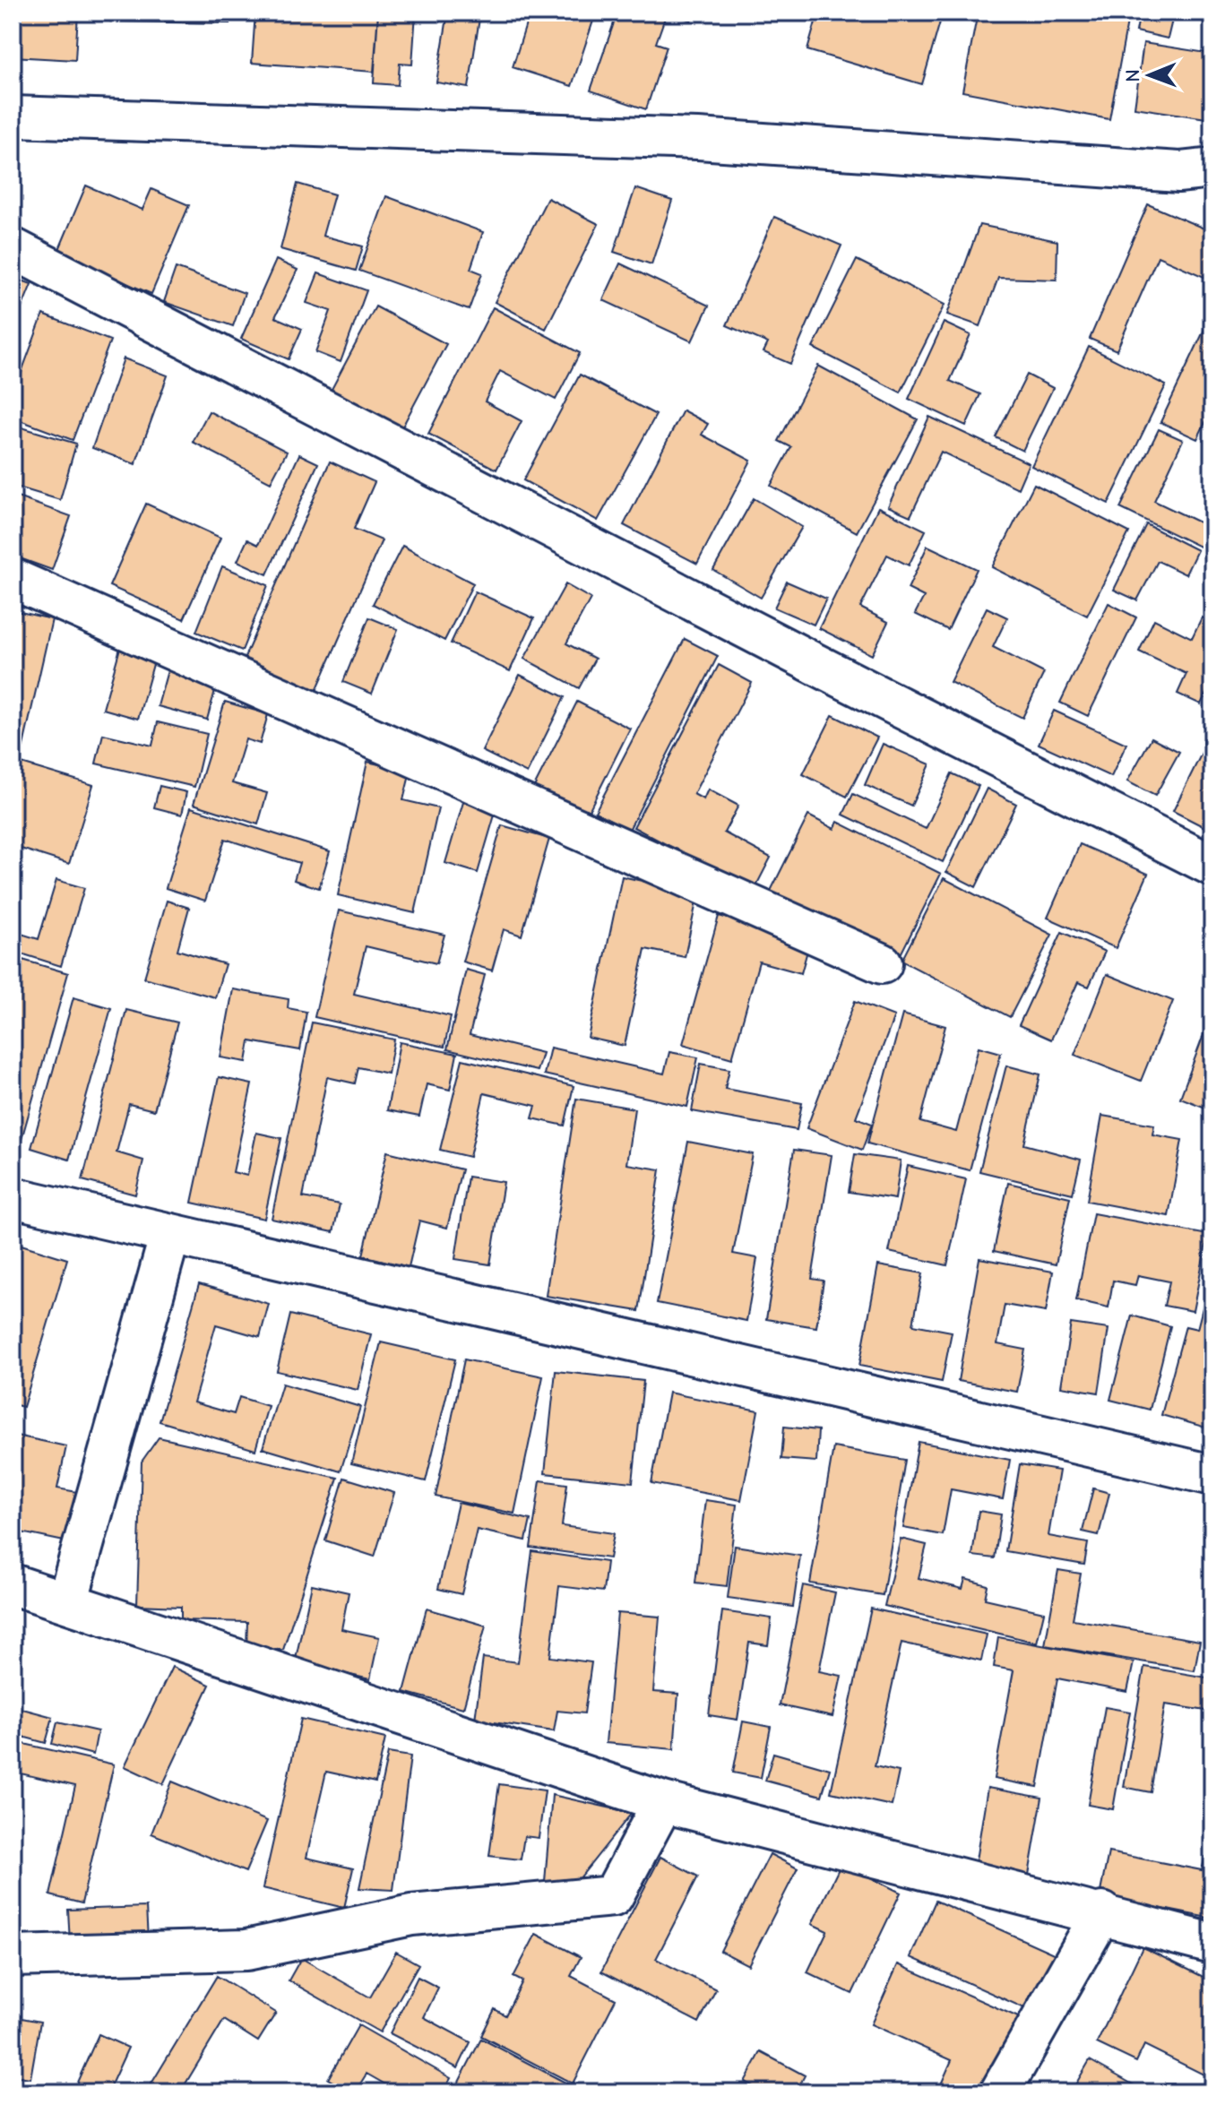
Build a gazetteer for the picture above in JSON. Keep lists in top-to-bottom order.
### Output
{
  "north": "left"
}
